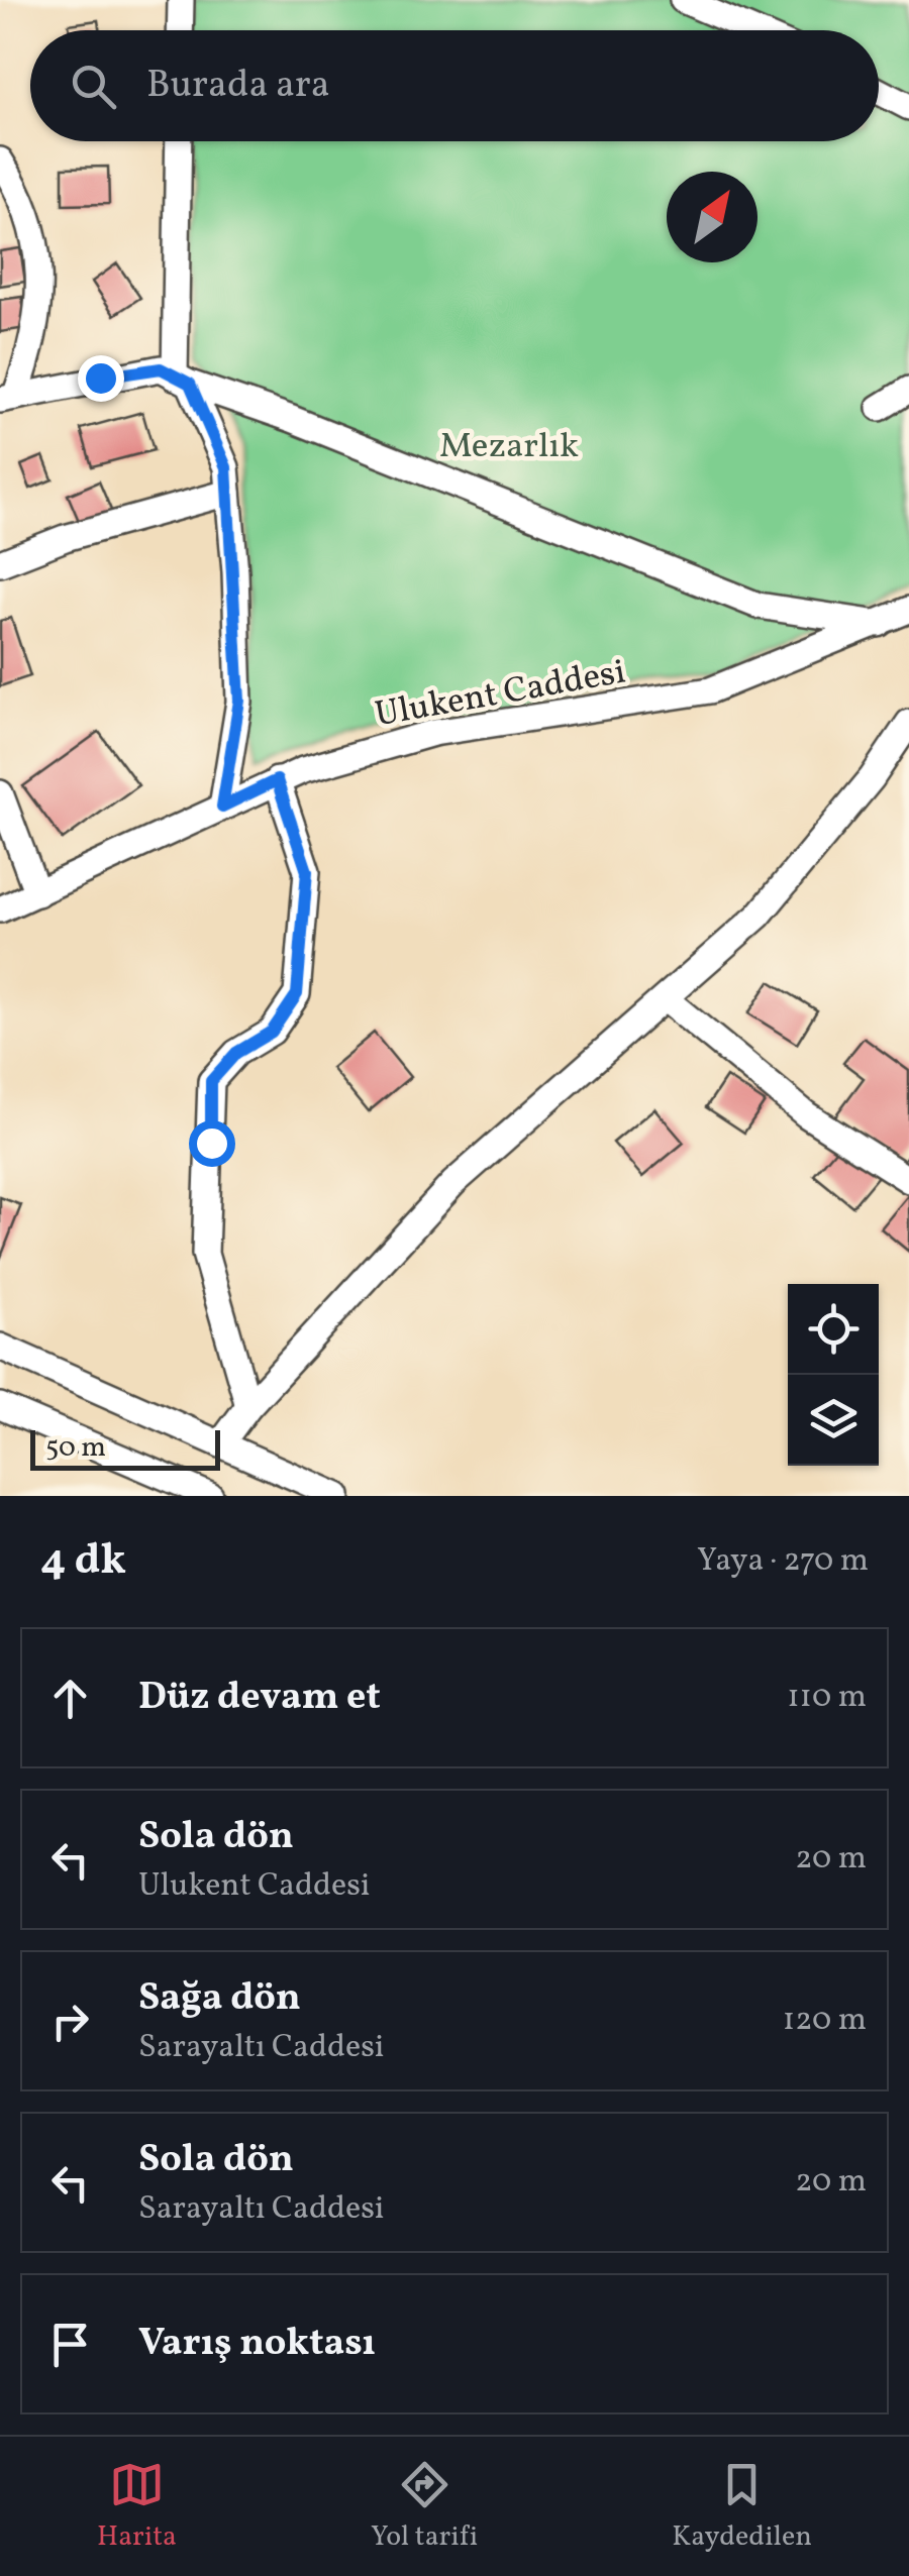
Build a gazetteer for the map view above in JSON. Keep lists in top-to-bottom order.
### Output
{
  "streets": {
    "street": ["Ulukent Caddesi"]
  },
  "parks": ["Mezarlık"],
  "scale_bar": "50 m",
  "north": "top right",
  "page": {
    "search": "Burada ara",
    "scale": "50 m",
    "heading": ["4 dk", "Yaya · 270 m"],
    "list": [
      ["Düz devam et", "110 m"],
      ["Sola dön", "Ulukent Caddesi", "20 m"],
      ["Sağa dön", "Sarayaltı Caddesi", "120 m"],
      ["Sola dön", "Sarayaltı Caddesi", "20 m"],
      "Varış noktası"
    ],
    "nav": ["Harita", "Yol tarifi", "Kaydedilen"]
  }
}
